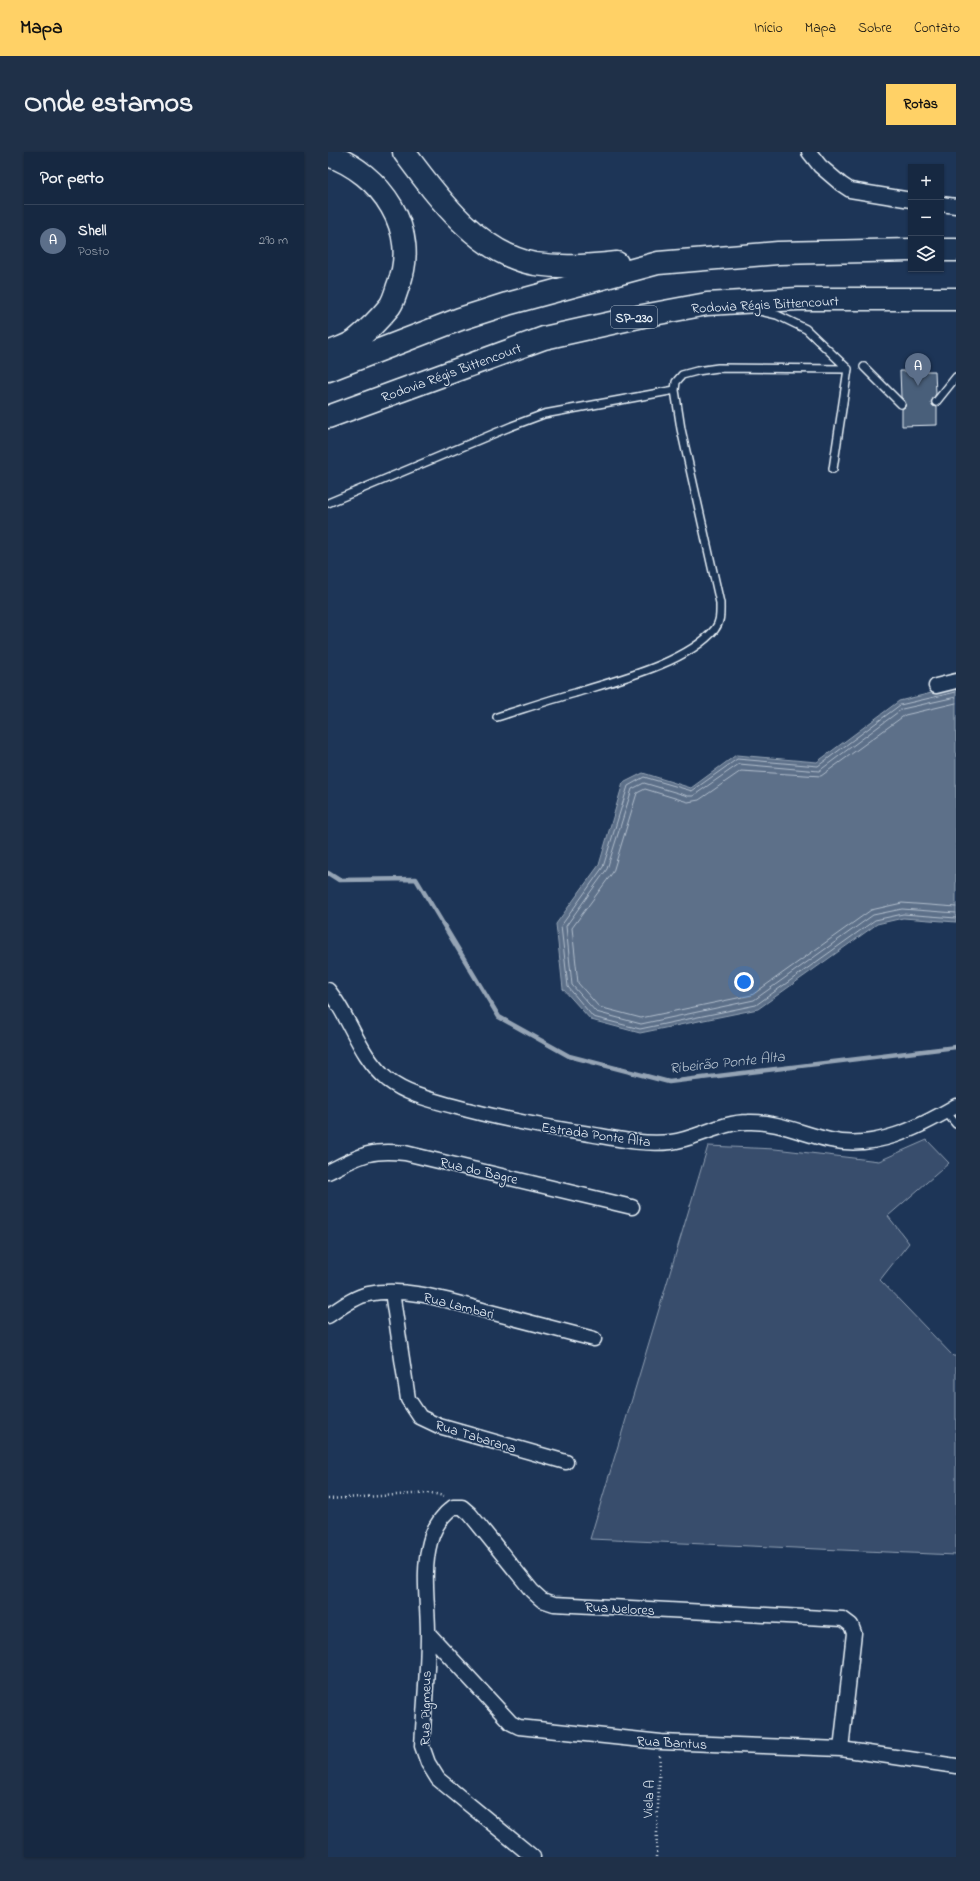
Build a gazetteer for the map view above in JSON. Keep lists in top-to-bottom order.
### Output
{
  "streets": {
    "highway": ["Rodovia Régis Bittencourt", "SP-230"],
    "street": [
      "Estrada Ponte Alta",
      "Rua do Bagre",
      "Rua Lambari",
      "Rua Tabarana",
      "Rua Nelores",
      "Rua Pigmeus",
      "Rua Bantus"
    ],
    "path": ["Viela A"]
  },
  "crossings": [
    ["Rua Lambari", "Rua Tabarana"],
    ["Rua Nelores", "Rua Pigmeus"],
    ["Rua Nelores", "Rua Bantus"],
    ["Rua Pigmeus", "Rua Bantus"],
    ["Rua Bantus", "Viela A"]
  ],
  "water": ["Ribeirão Ponte Alta"],
  "page": {
    "header": "Mapa",
    "nav": [
      "Início",
      "Mapa",
      "Sobre",
      "Contato"
    ],
    "title": "Onde estamos",
    "buttons": "Rotas",
    "heading": "Por perto",
    "map_buttons": ["+", "−"],
    "list": [
      {
        "mark": "A",
        "name": "Shell",
        "note": "Posto",
        "value": "290 m"
      }
    ],
    "pins": "A"
  }
}
